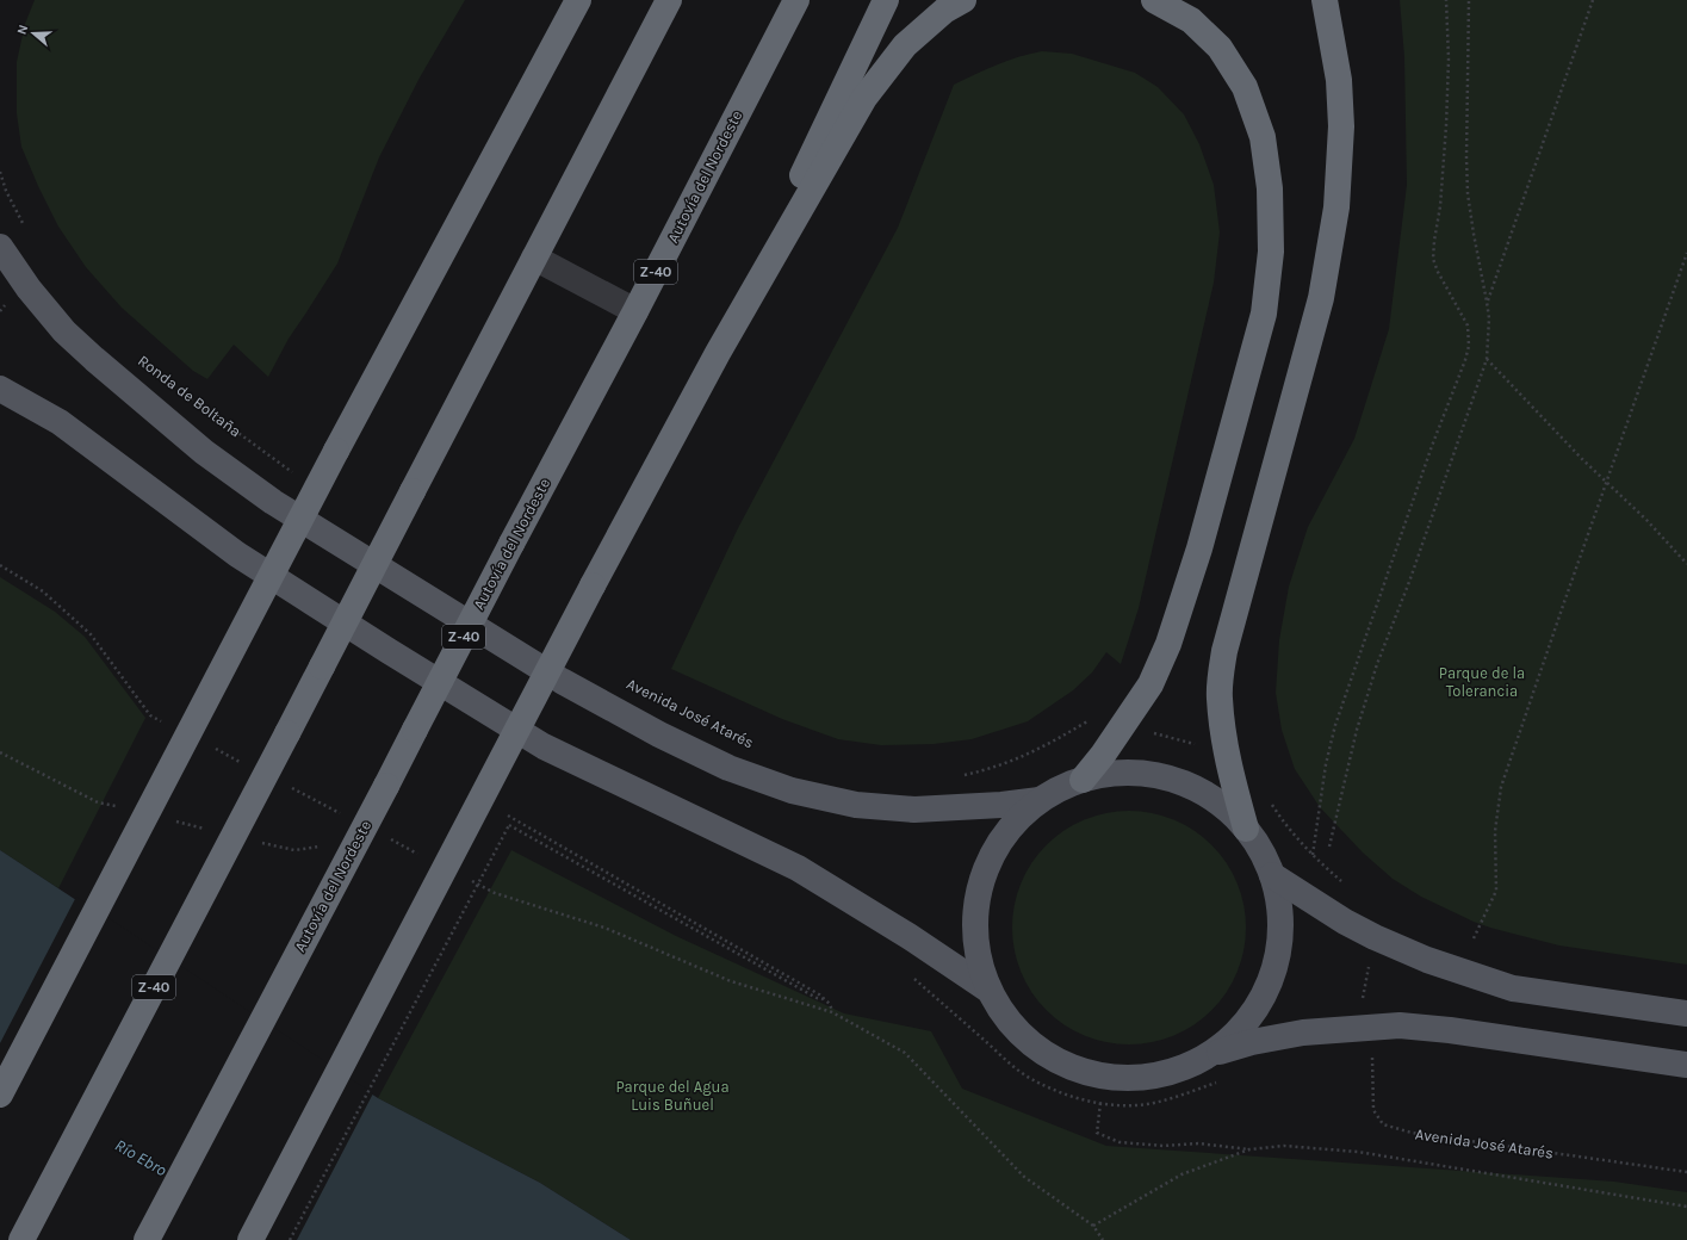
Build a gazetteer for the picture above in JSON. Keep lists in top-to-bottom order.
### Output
{
  "streets": {
    "highway": ["Autovía del Nordeste", "Z-40"],
    "main road": ["Ronda de Boltaña", "Avenida José Atarés"]
  },
  "crossings": [
    ["Ronda de Boltaña", "Avenida José Atarés"]
  ],
  "water": ["Río Ebro"],
  "parks": ["Parque de la Tolerancia", "Parque del Agua Luis Buñuel"],
  "north": "left"
}
